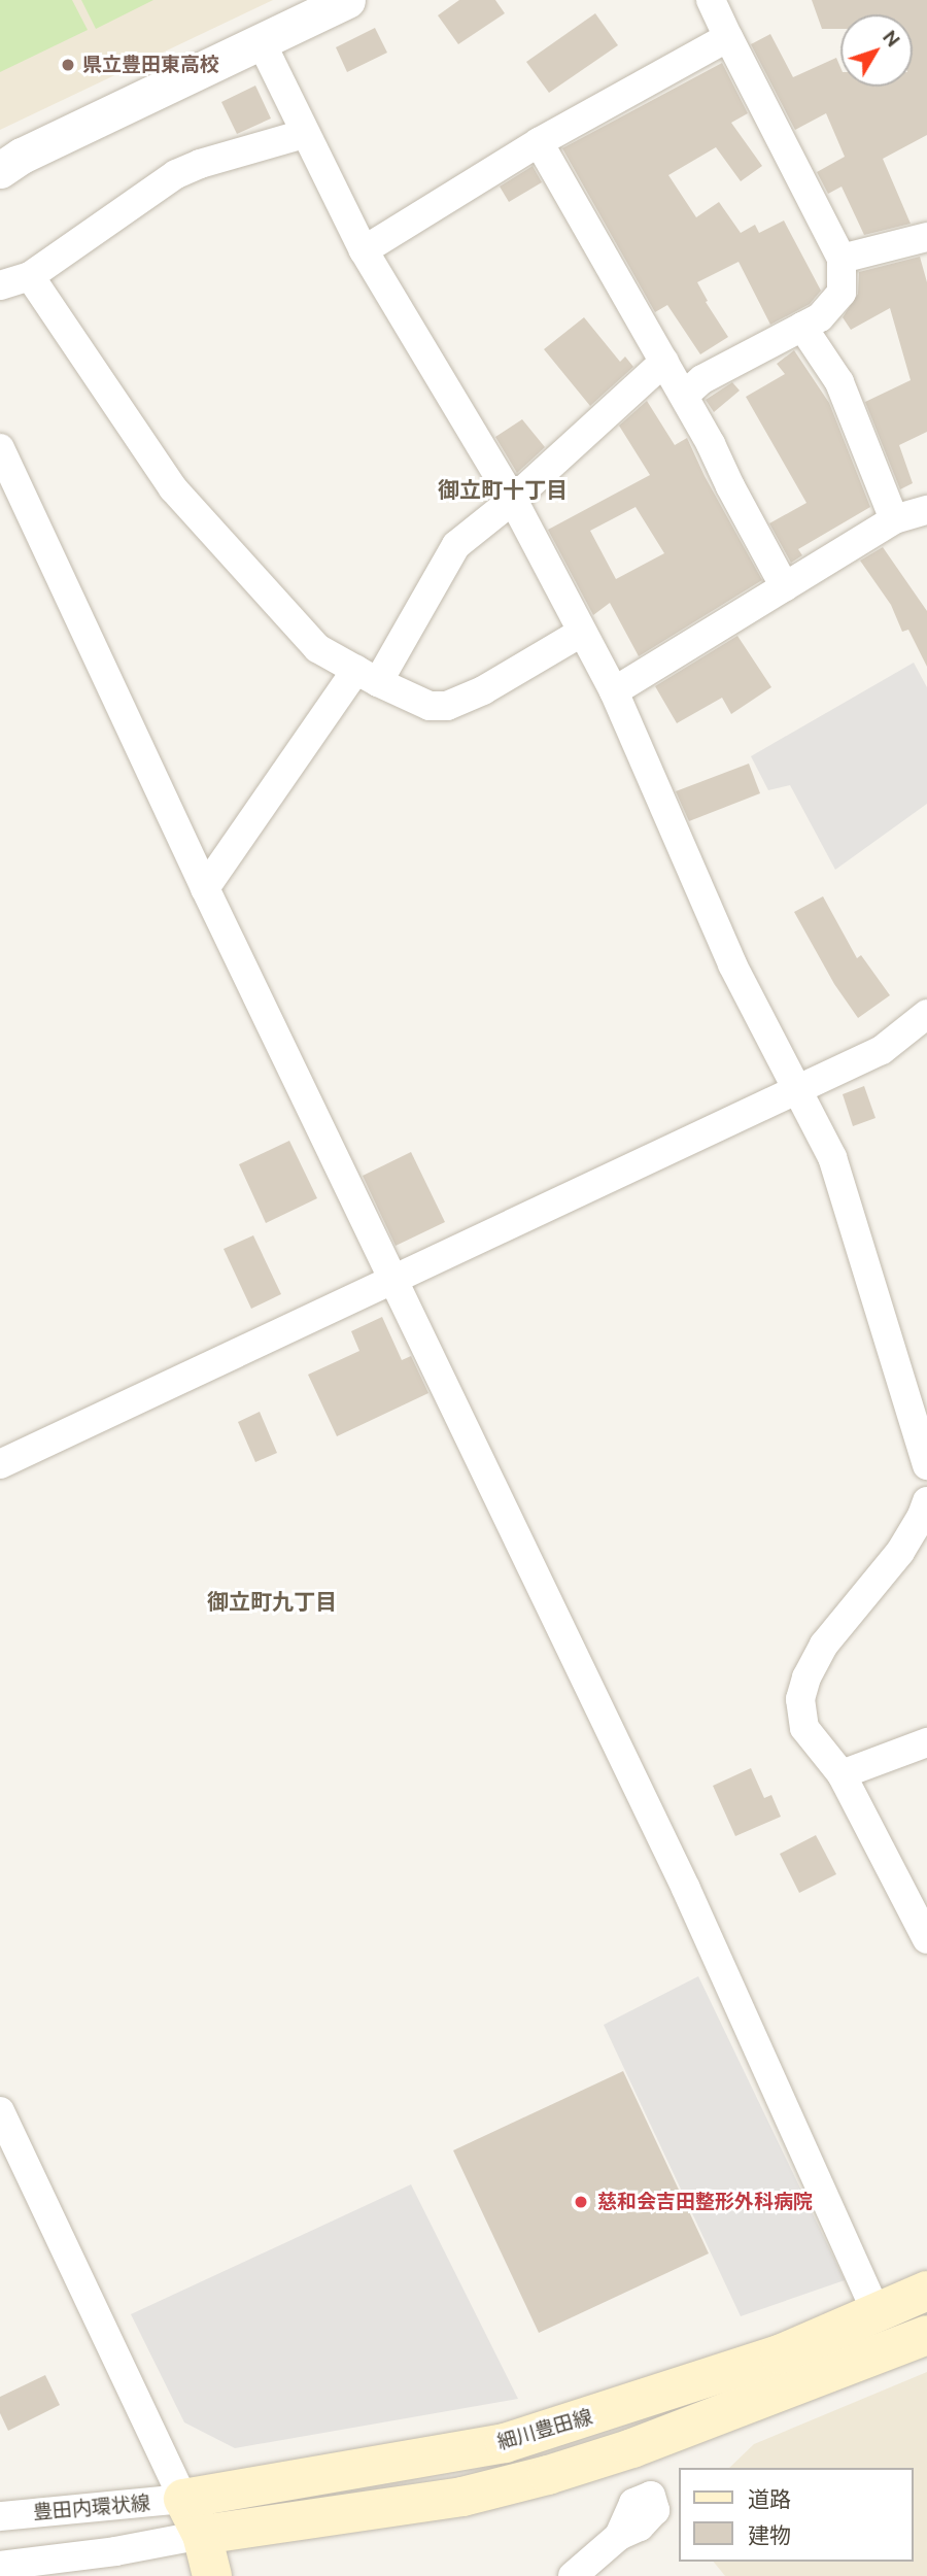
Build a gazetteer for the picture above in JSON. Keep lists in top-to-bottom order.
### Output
{
  "streets": {
    "main road": ["細川豊田線"],
    "street": ["豊田内環状線"]
  },
  "crossings": [
    ["細川豊田線", "豊田内環状線"]
  ],
  "districts": ["御立町十丁目", "御立町九丁目"],
  "places": ["県立豊田東高校", "慈和会吉田整形外科病院"],
  "legend": ["道路", "建物"],
  "north": "top right"
}
